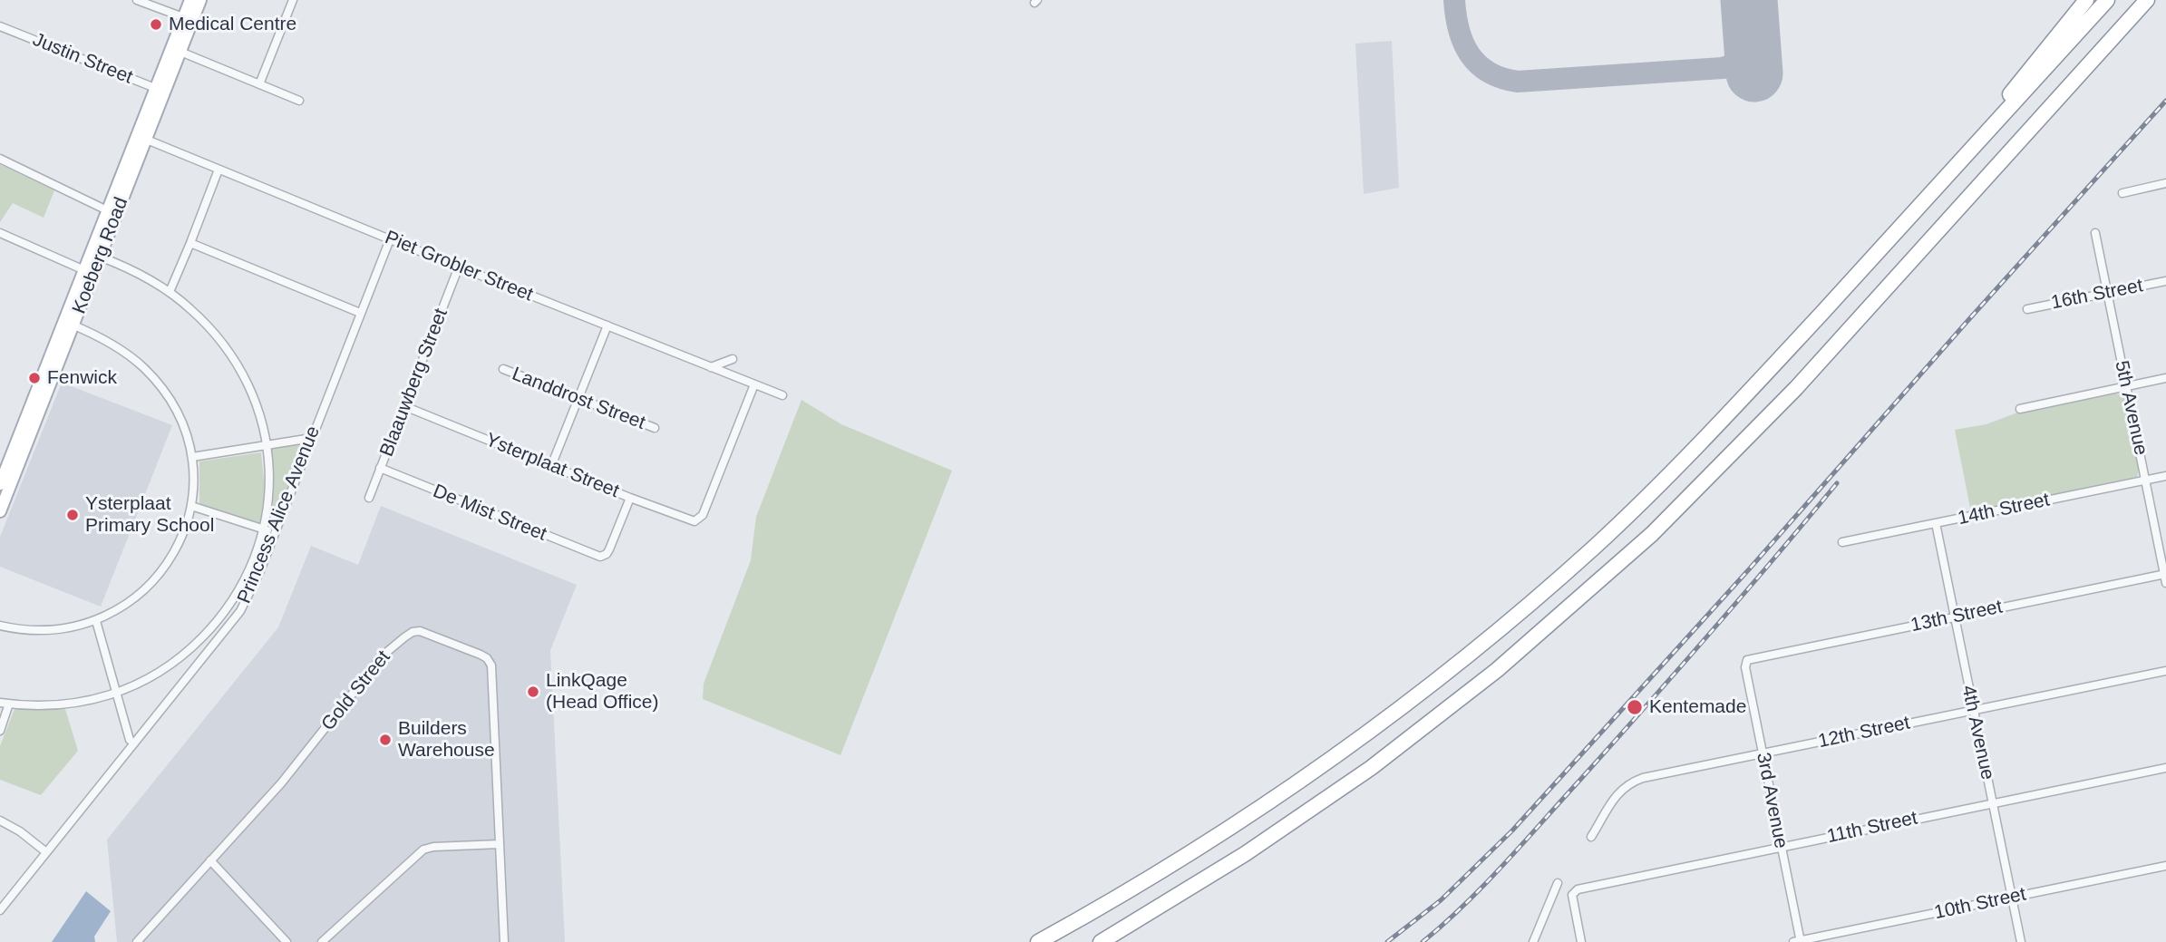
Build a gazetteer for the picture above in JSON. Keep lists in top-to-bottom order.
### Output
{
  "streets": {
    "main road": ["Koeberg Road"],
    "street": [
      "Justin Street",
      "Piet Grobler Street",
      "16th Street",
      "Blaauwberg Street",
      "Landdrost Street",
      "5th Avenue",
      "Ysterplaat Street",
      "14th Street",
      "De Mist Street",
      "Princess Alice Avenue",
      "13th Street",
      "Gold Street",
      "12th Street",
      "4th Avenue",
      "3rd Avenue",
      "11th Street",
      "10th Street"
    ]
  },
  "crossings": [
    ["Justin Street", "Koeberg Road"],
    ["Koeberg Road", "Piet Grobler Street"],
    ["Piet Grobler Street", "Blaauwberg Street"],
    ["Piet Grobler Street", "Ysterplaat Street"],
    ["Piet Grobler Street", "Princess Alice Avenue"],
    ["16th Street", "5th Avenue"],
    ["Blaauwberg Street", "Ysterplaat Street"],
    ["Blaauwberg Street", "De Mist Street"],
    ["5th Avenue", "14th Street"],
    ["5th Avenue", "13th Street"],
    ["Ysterplaat Street", "De Mist Street"],
    ["14th Street", "4th Avenue"],
    ["13th Street", "4th Avenue"],
    ["13th Street", "3rd Avenue"],
    ["12th Street", "4th Avenue"],
    ["12th Street", "3rd Avenue"],
    ["4th Avenue", "11th Street"],
    ["4th Avenue", "10th Street"],
    ["3rd Avenue", "11th Street"],
    ["3rd Avenue", "10th Street"]
  ],
  "places": [
    "Medical Centre",
    "Fenwick",
    "Ysterplaat Primary School",
    "LinkQage (Head Office)",
    "Kentemade",
    "Builders Warehouse"
  ]
}
